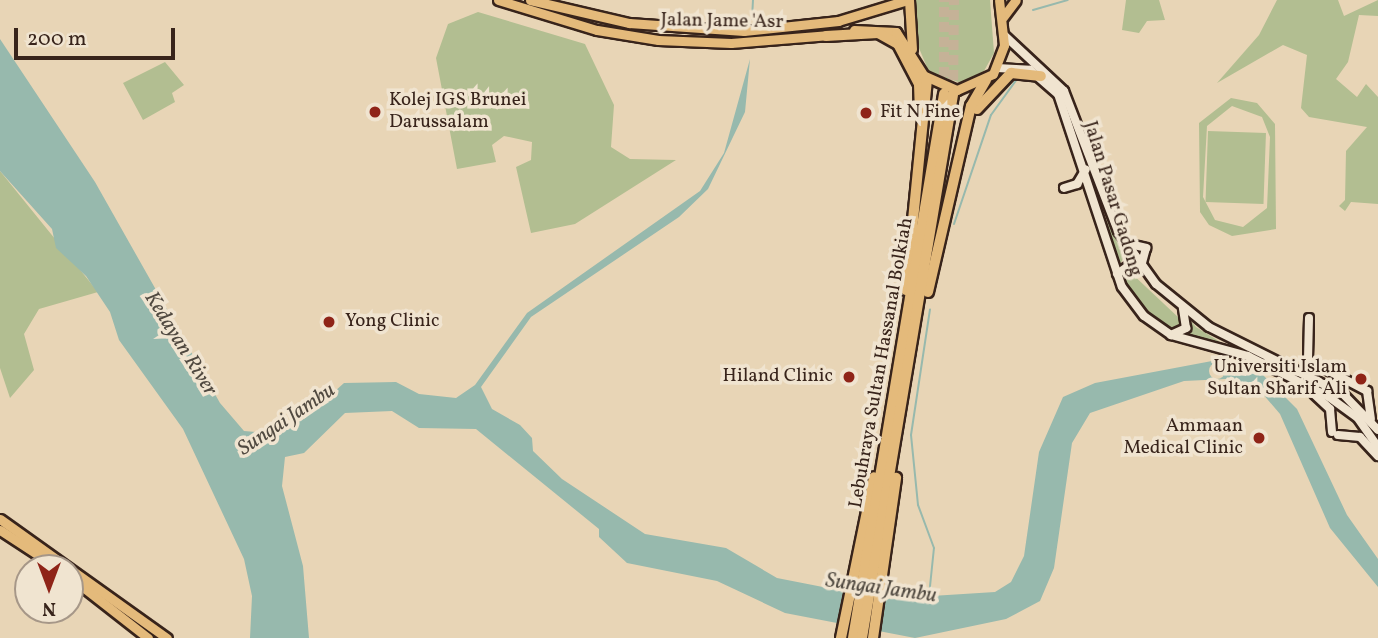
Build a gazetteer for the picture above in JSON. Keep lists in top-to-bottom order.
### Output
{
  "streets": {
    "highway": ["Lebuhraya Sultan Hassanal Bolkiah"],
    "main road": ["Jalan Jame 'Asr"],
    "street": ["Jalan Pasar Gadong"]
  },
  "water": ["Kedayan River", "Sungai Jambu"],
  "places": [
    "Kolej IGS Brunei Darussalam",
    "Fit N Fine",
    "Yong Clinic",
    "Hiland Clinic",
    "Universiti Islam Sultan Sharif Ali",
    "Ammaan Medical Clinic"
  ],
  "scale_bar": "200 m",
  "north": "bottom"
}
